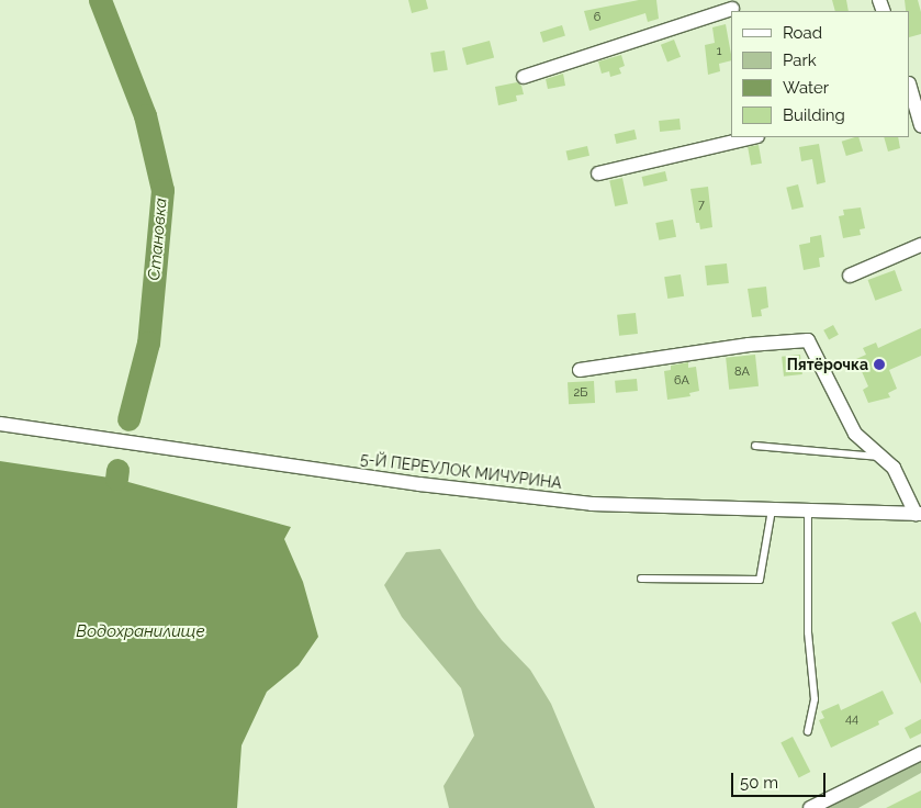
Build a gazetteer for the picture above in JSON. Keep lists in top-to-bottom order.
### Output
{
  "streets": {
    "street": ["5-Й ПЕРЕУЛОК МИЧУРИНА"]
  },
  "water": ["Становка", "Водохранилище"],
  "places": ["Пятёрочка"],
  "house_numbers": [
    "6",
    "1",
    "7",
    "8А",
    "6А",
    "2Б",
    "44"
  ],
  "legend": [
    "Road",
    "Park",
    "Water",
    "Building"
  ],
  "scale_bar": "50 m"
}
